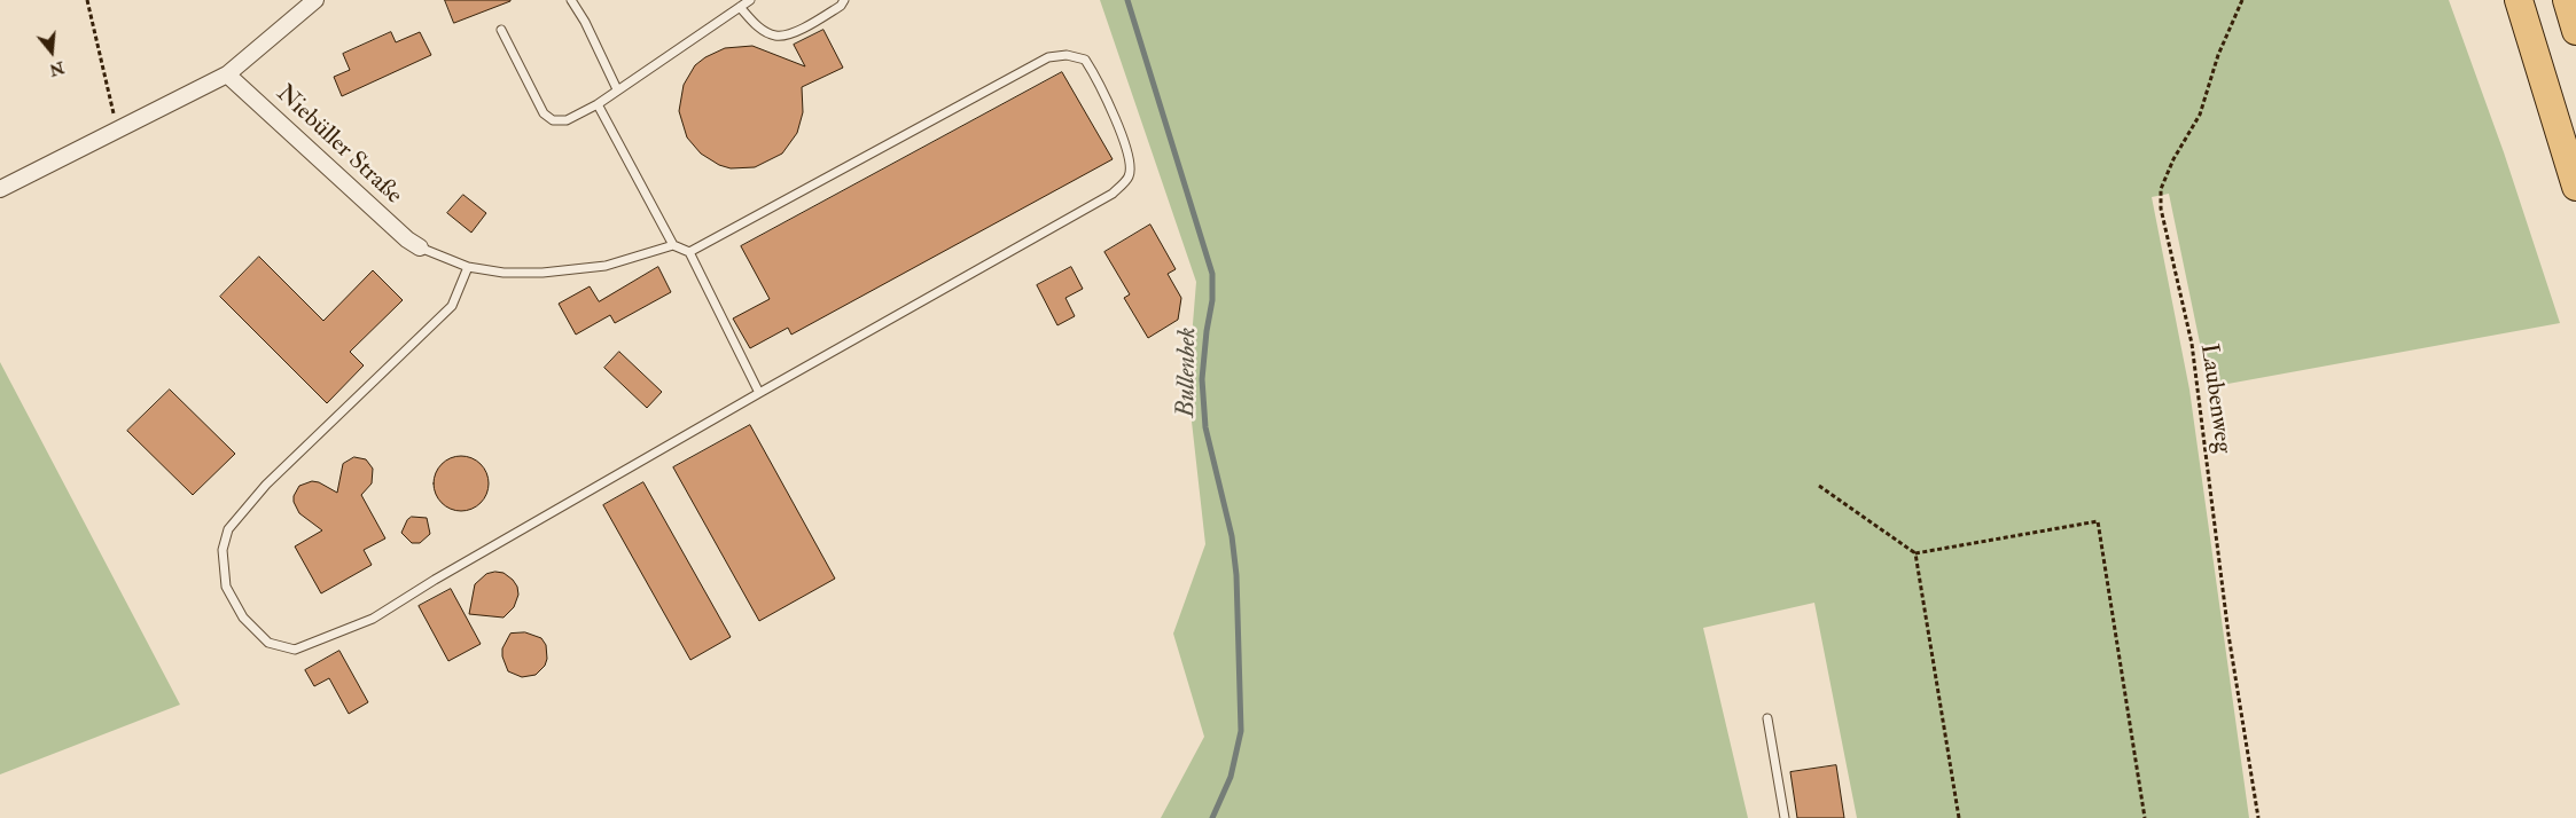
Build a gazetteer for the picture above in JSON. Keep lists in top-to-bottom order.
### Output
{
  "streets": {
    "street": ["Niebüller Straße"],
    "path": ["Laubenweg"]
  },
  "water": ["Bullenbek"],
  "north": "bottom"
}
